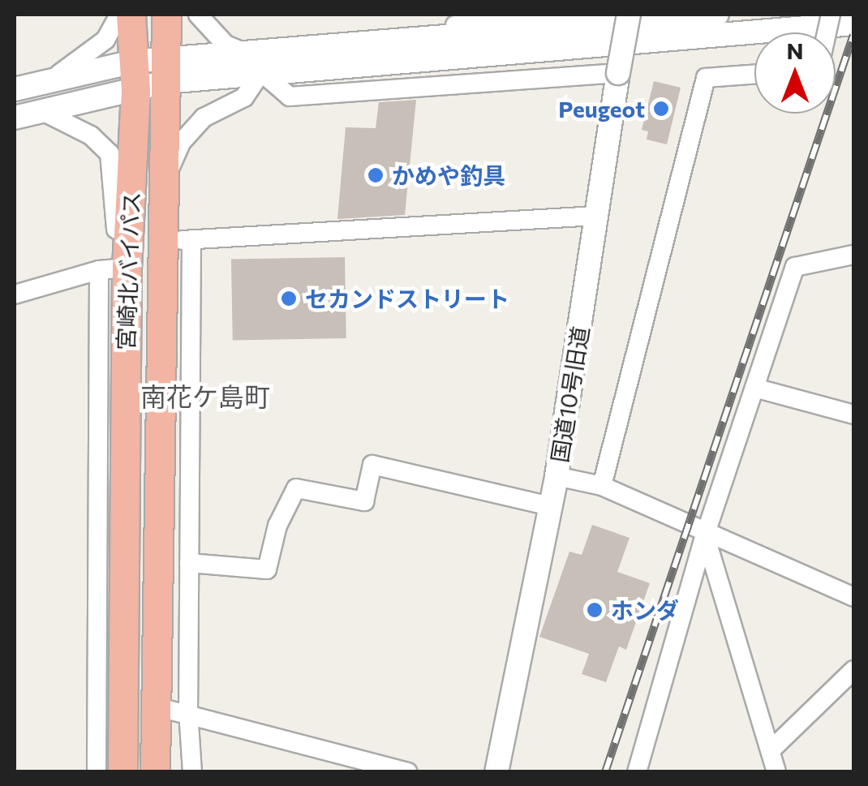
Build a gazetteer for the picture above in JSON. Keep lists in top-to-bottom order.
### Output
{
  "streets": {
    "highway": ["宮崎北バイパス"],
    "street": ["国道10号旧道"]
  },
  "districts": ["南花ケ島町"],
  "places": [
    "Peugeot",
    "かめや釣具",
    "セカンドストリート",
    "ホンダ"
  ],
  "north": "top"
}
